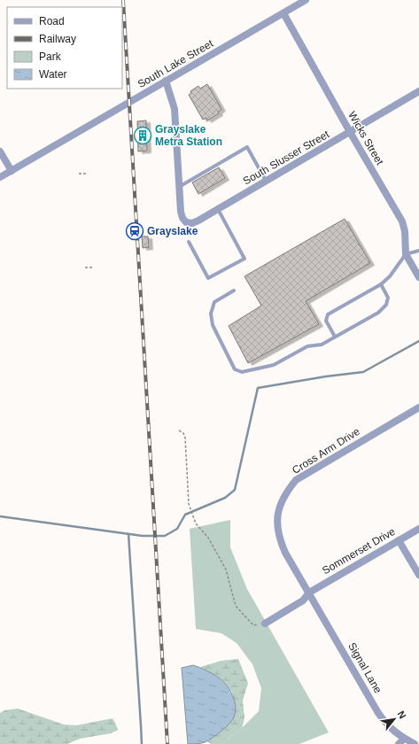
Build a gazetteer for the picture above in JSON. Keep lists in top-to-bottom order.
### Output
{
  "streets": {
    "street": [
      "South Lake Street",
      "Wicks Street",
      "South Slusser Street",
      "Cross Arm Drive",
      "Sommerset Drive",
      "Signal Lane"
    ]
  },
  "crossings": [
    ["South Lake Street", "Wicks Street"],
    ["Wicks Street", "South Slusser Street"],
    ["Cross Arm Drive", "Sommerset Drive"],
    ["Cross Arm Drive", "Signal Lane"],
    ["Sommerset Drive", "Signal Lane"]
  ],
  "places": {
    "building": ["Grayslake Metra Station"],
    "station": ["Grayslake"]
  },
  "legend": [
    "Road",
    "Railway",
    "Park",
    "Water"
  ],
  "north": "top right"
}
